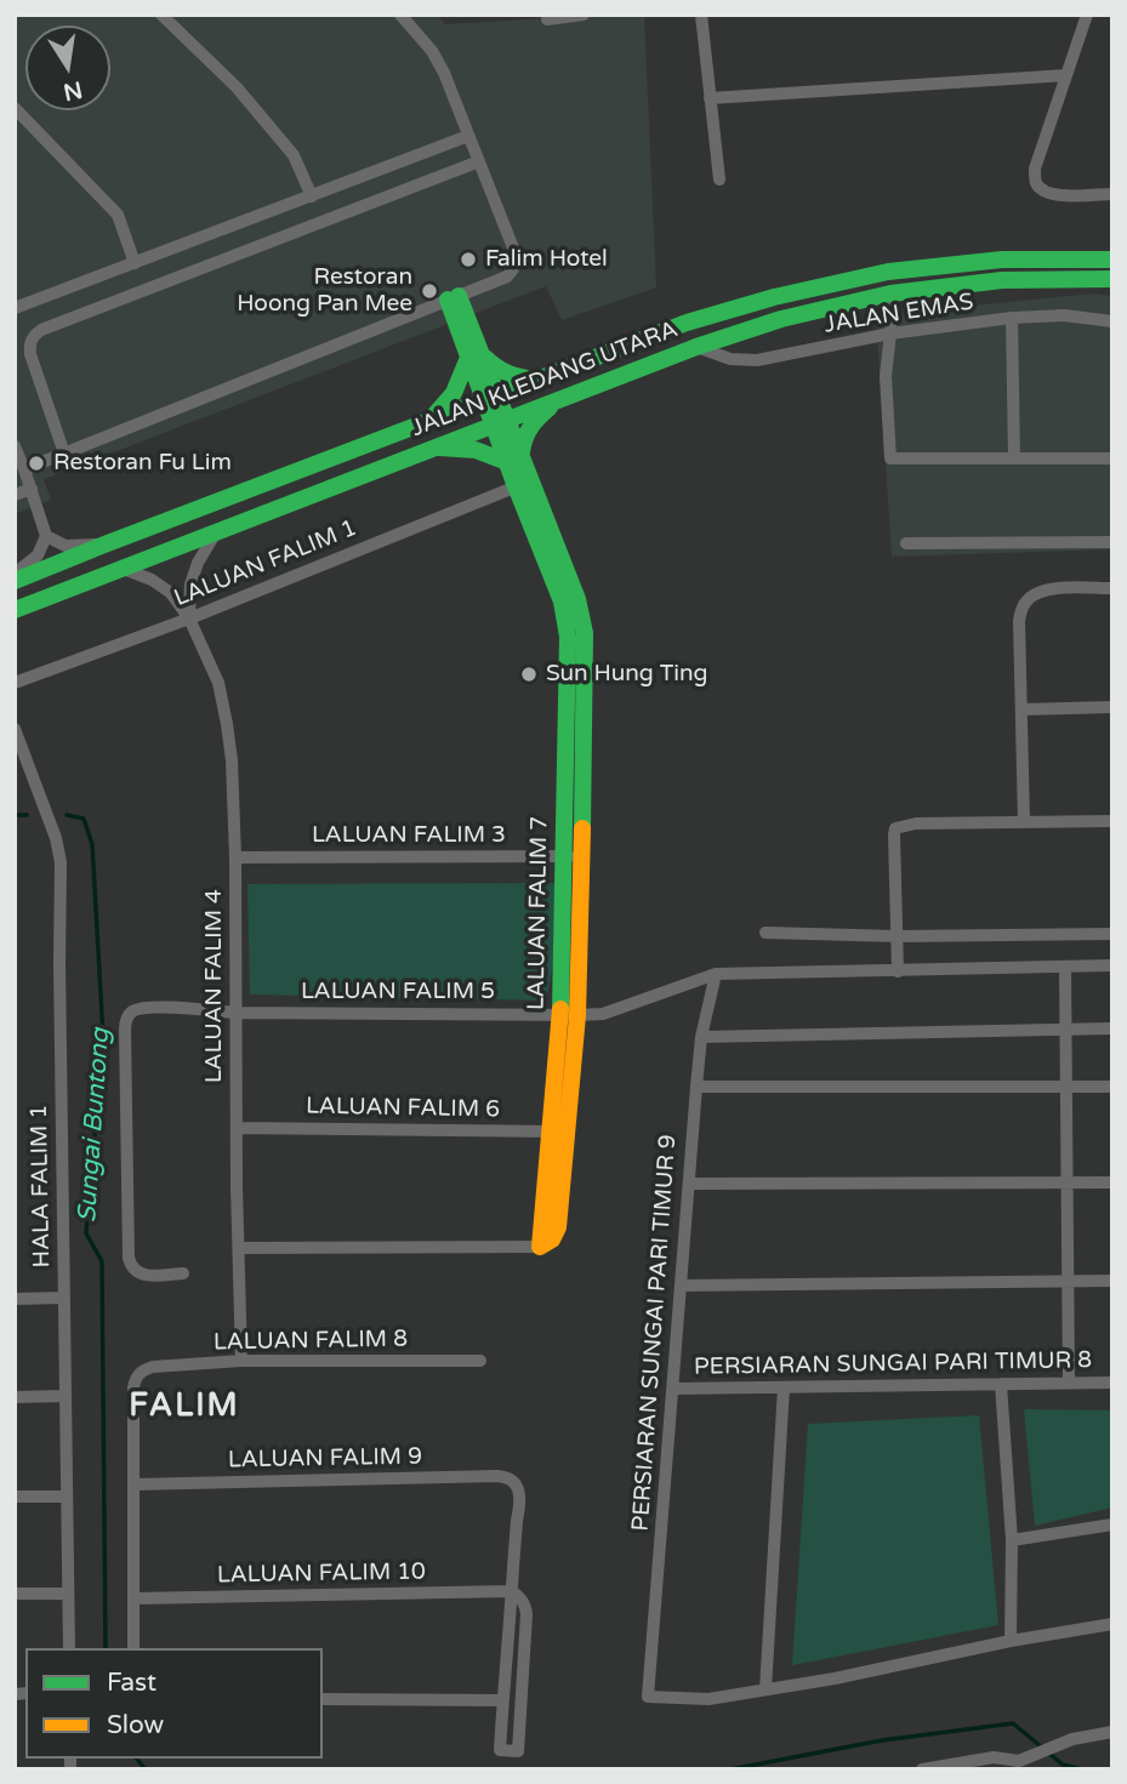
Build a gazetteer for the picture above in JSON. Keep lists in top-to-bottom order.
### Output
{
  "streets": {
    "main road": ["JALAN KLEDANG UTARA", "LALUAN FALIM 7"],
    "street": [
      "JALAN EMAS",
      "LALUAN FALIM 1",
      "LALUAN FALIM 3",
      "LALUAN FALIM 4",
      "LALUAN FALIM 5",
      "LALUAN FALIM 6",
      "HALA FALIM 1",
      "PERSIARAN SUNGAI PARI TIMUR 9",
      "LALUAN FALIM 8",
      "PERSIARAN SUNGAI PARI TIMUR 8",
      "LALUAN FALIM 9",
      "LALUAN FALIM 10"
    ]
  },
  "crossings": [
    ["JALAN EMAS", "JALAN KLEDANG UTARA"],
    ["JALAN KLEDANG UTARA", "LALUAN FALIM 7"],
    ["JALAN KLEDANG UTARA", "LALUAN FALIM 4"],
    ["LALUAN FALIM 1", "LALUAN FALIM 7"],
    ["LALUAN FALIM 1", "LALUAN FALIM 4"],
    ["LALUAN FALIM 3", "LALUAN FALIM 7"],
    ["LALUAN FALIM 3", "LALUAN FALIM 4"],
    ["LALUAN FALIM 7", "LALUAN FALIM 4"],
    ["LALUAN FALIM 7", "LALUAN FALIM 5"],
    ["LALUAN FALIM 7", "LALUAN FALIM 6"],
    ["LALUAN FALIM 4", "LALUAN FALIM 5"],
    ["LALUAN FALIM 4", "LALUAN FALIM 6"],
    ["LALUAN FALIM 4", "LALUAN FALIM 8"],
    ["LALUAN FALIM 5", "PERSIARAN SUNGAI PARI TIMUR 9"],
    ["PERSIARAN SUNGAI PARI TIMUR 9", "PERSIARAN SUNGAI PARI TIMUR 8"],
    ["LALUAN FALIM 8", "LALUAN FALIM 9"],
    ["LALUAN FALIM 9", "LALUAN FALIM 10"]
  ],
  "districts": ["FALIM"],
  "water": ["Sungai Buntong"],
  "places": [
    "Falim Hotel",
    "Restoran Hoong Pan Mee",
    "Restoran Fu Lim",
    "Sun Hung Ting"
  ],
  "legend": ["Fast", "Slow"],
  "north": "bottom"
}
